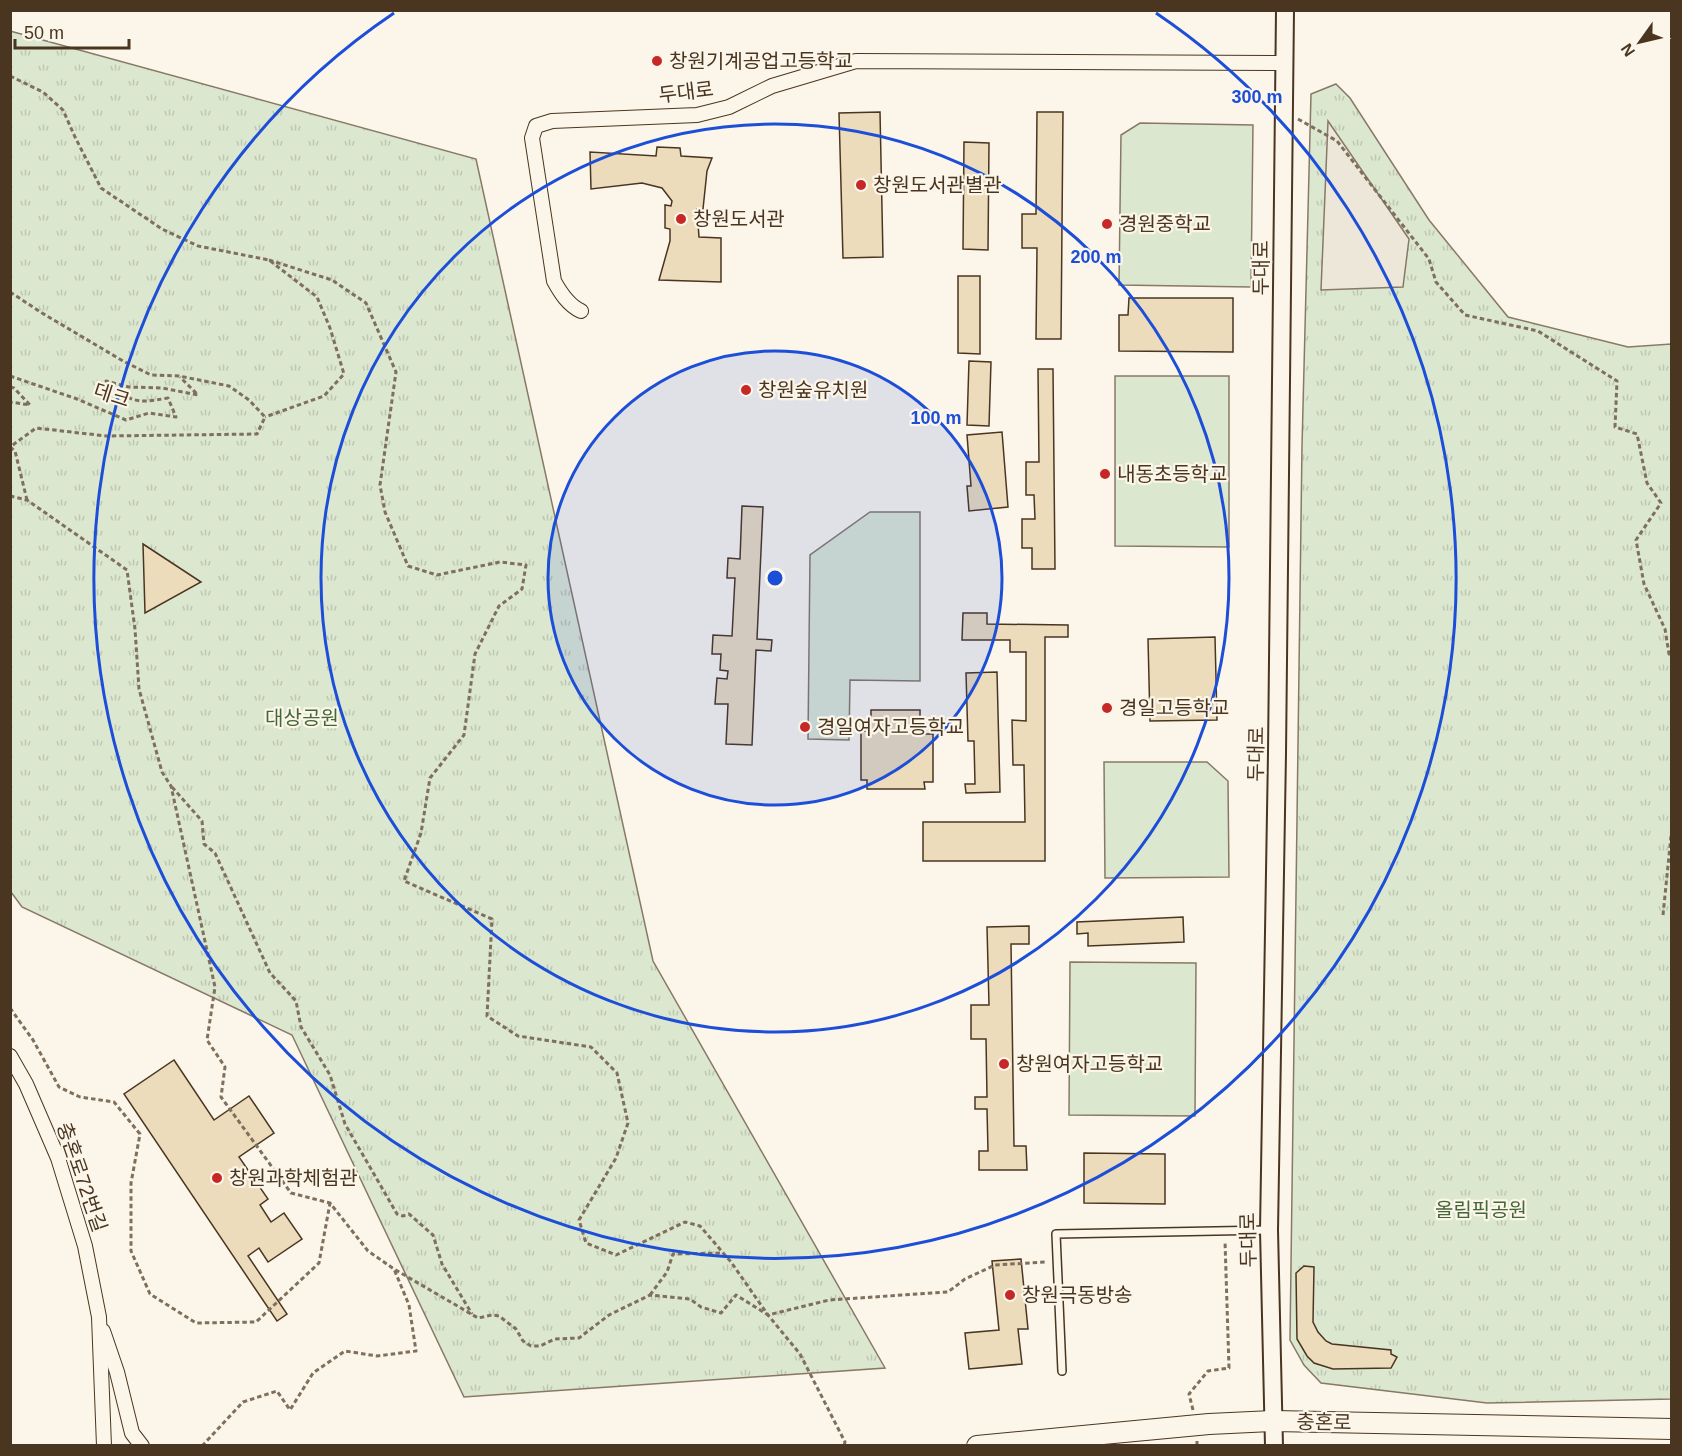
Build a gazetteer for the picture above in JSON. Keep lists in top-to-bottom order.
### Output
{
  "streets": {
    "main road": ["충혼로"],
    "street": ["두대로", "충혼로72번길"],
    "path": ["데크"]
  },
  "crossings": [
    ["두대로", "충혼로"]
  ],
  "parks": ["대상공원", "올림픽공원"],
  "places": [
    "창원기계공업고등학교",
    "창원도서관별관",
    "창원도서관",
    "경원중학교",
    "창원숲유치원",
    "내동초등학교",
    "경일고등학교",
    "경일여자고등학교",
    "창원여자고등학교",
    "창원과학체험관",
    "창원극동방송"
  ],
  "scale_bar": "50 m",
  "north": "bottom left",
  "rings": ["300 m", "200 m", "100 m"]
}
